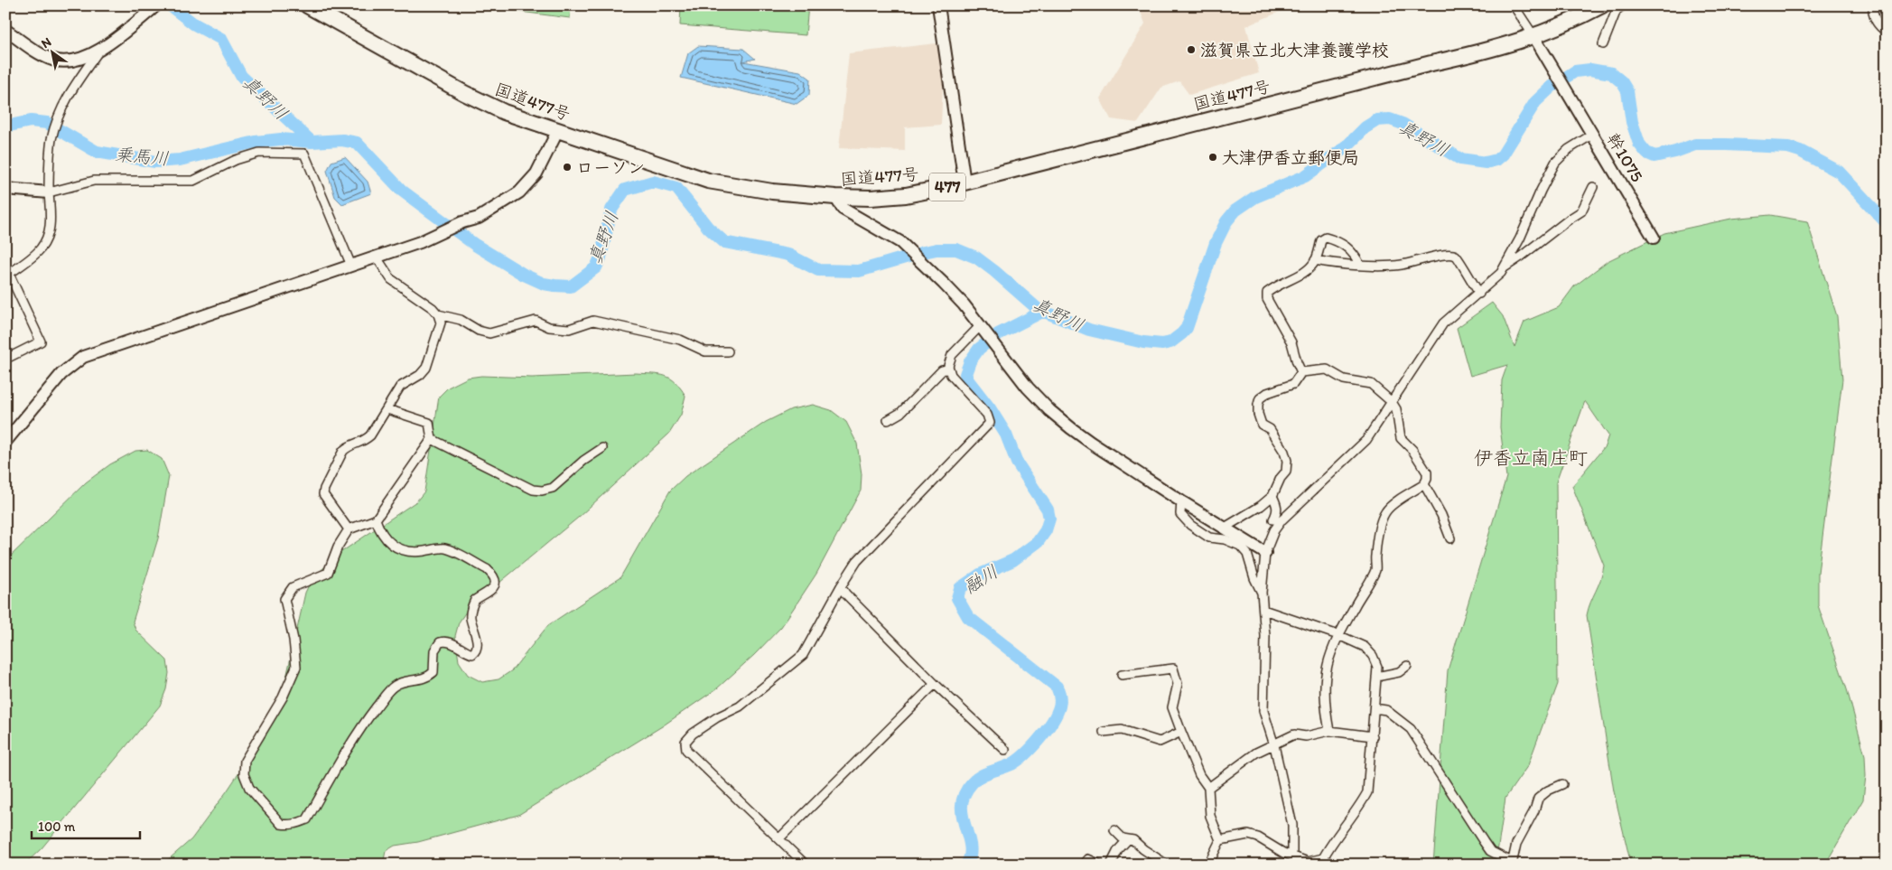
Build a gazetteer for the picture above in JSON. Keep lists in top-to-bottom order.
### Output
{
  "streets": {
    "highway": ["国道477号", "477"],
    "street": ["幹1075"]
  },
  "crossings": [
    ["国道477号", "幹1075"]
  ],
  "districts": ["伊香立南庄町"],
  "water": ["真野川", "乗馬川", "融川"],
  "places": ["滋賀県立北大津養護学校", "大津伊香立郵便局", "ローソン"],
  "scale_bar": "100 m",
  "north": "top left"
}
